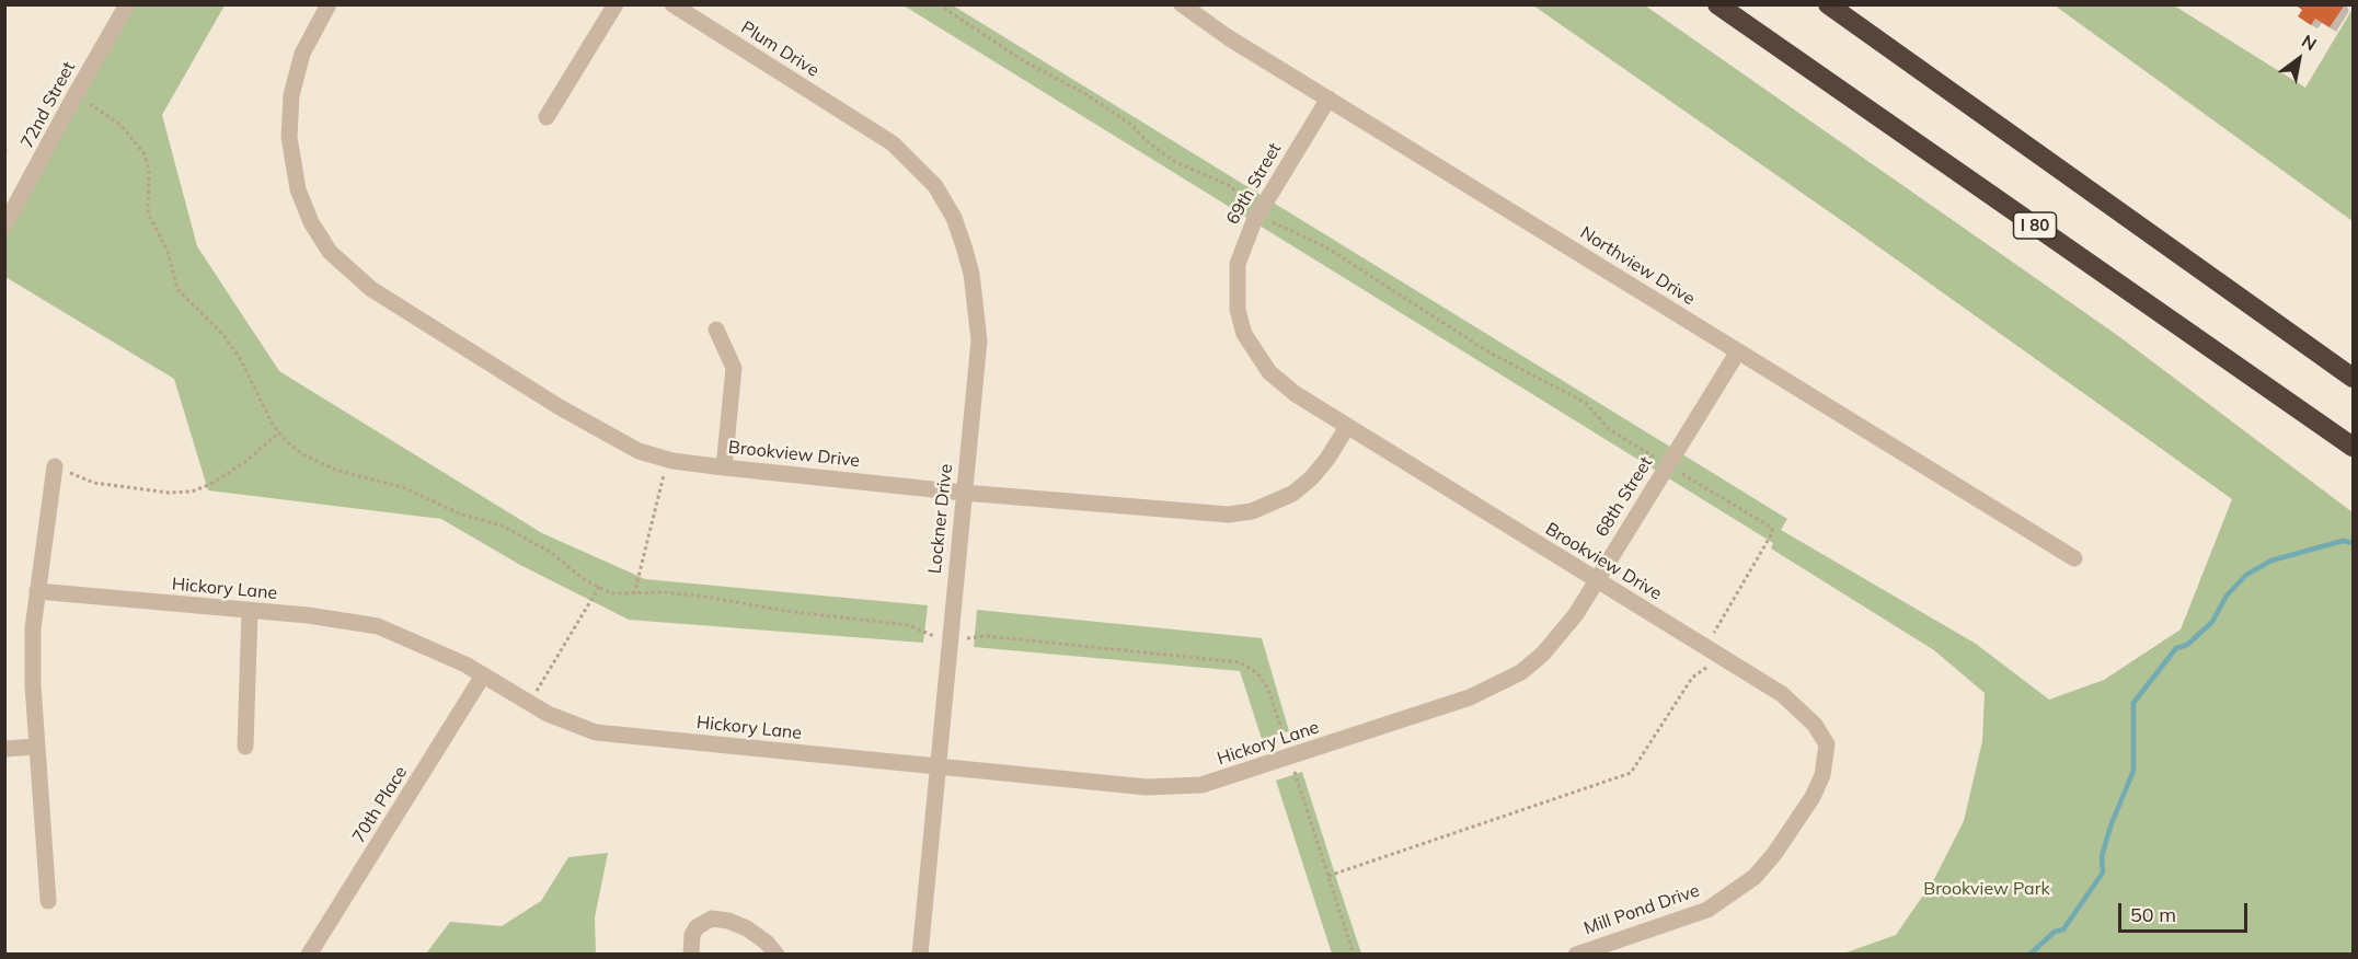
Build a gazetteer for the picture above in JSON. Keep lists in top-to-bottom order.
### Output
{
  "streets": {
    "highway": ["I 80"],
    "street": [
      "Plum Drive",
      "72nd Street",
      "69th Street",
      "Northview Drive",
      "Brookview Drive",
      "68th Street",
      "Lockner Drive",
      "Hickory Lane",
      "70th Place",
      "Mill Pond Drive"
    ]
  },
  "crossings": [
    ["Plum Drive", "Lockner Drive"],
    ["69th Street", "Northview Drive"],
    ["69th Street", "Brookview Drive"],
    ["Northview Drive", "68th Street"],
    ["Brookview Drive", "68th Street"],
    ["Brookview Drive", "Lockner Drive"],
    ["Brookview Drive", "Mill Pond Drive"],
    ["68th Street", "Hickory Lane"],
    ["Lockner Drive", "Hickory Lane"],
    ["Hickory Lane", "70th Place"]
  ],
  "parks": ["Brookview Park"],
  "scale_bar": "50 m",
  "north": "top right"
}
